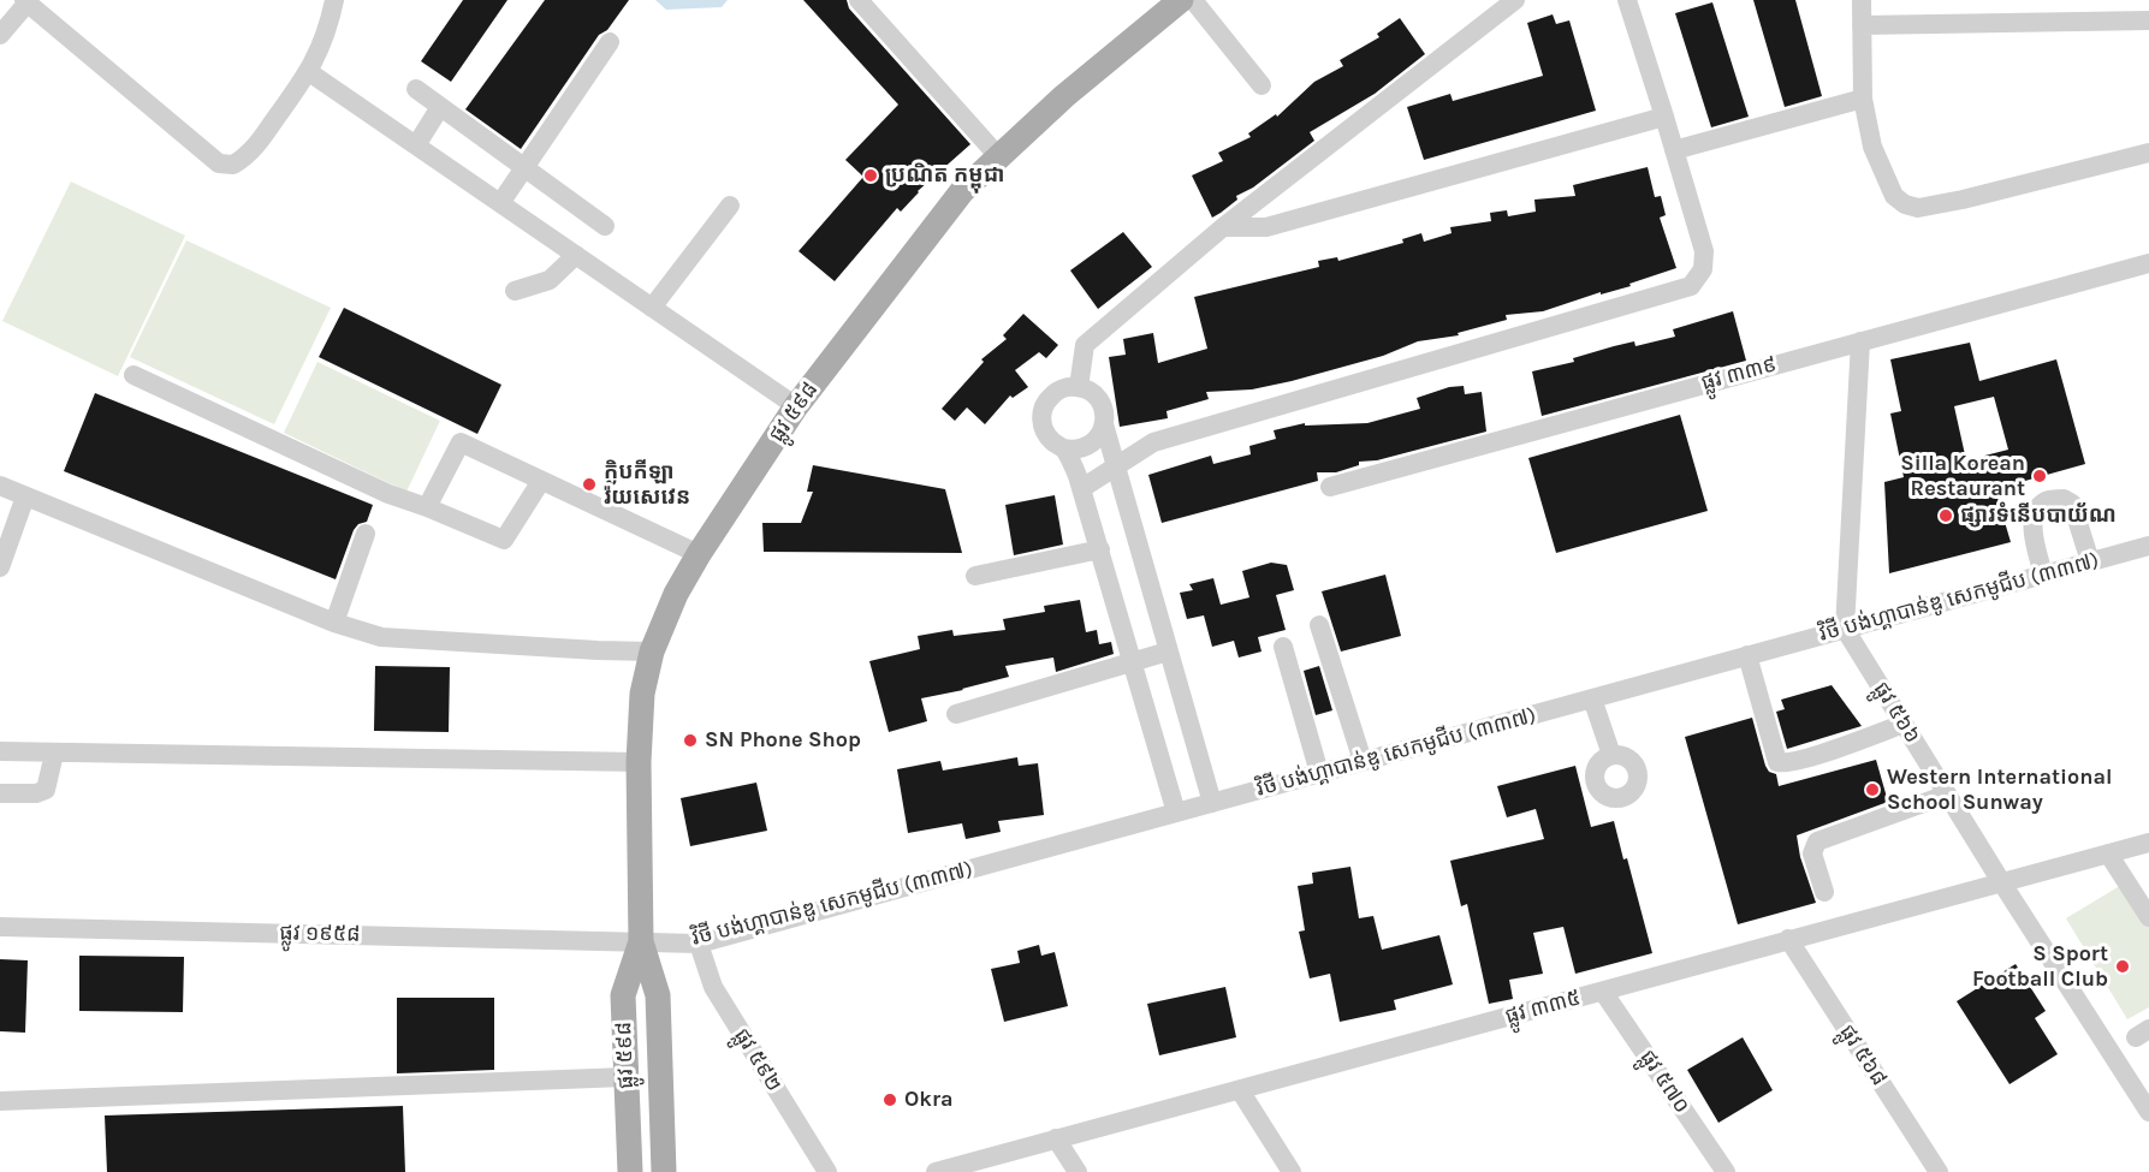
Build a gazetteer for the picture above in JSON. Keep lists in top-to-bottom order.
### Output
{
  "streets": {
    "main road": ["ផ្លូវ ៥៩៨"],
    "street": [
      "ផ្លូវ ៣៣៩",
      "វិថី បង់ហ្គាបាន់ឌូ សេកមូជីប (៣៣៧)",
      "ផ្លូវ ៥៦៦",
      "ផ្លូវ ១៩៥៨",
      "ផ្លូវ ៣៣៥",
      "ផ្លូវ ៥៦៨",
      "ផ្លូវ ៥៩២",
      "ផ្លូវ ៥៧០"
    ]
  },
  "crossings": [
    ["ផ្លូវ ៥៩៨", "វិថី បង់ហ្គាបាន់ឌូ សេកមូជីប (៣៣៧)"],
    ["ផ្លូវ ៥៩៨", "ផ្លូវ ១៩៥៨"],
    ["វិថី បង់ហ្គាបាន់ឌូ សេកមូជីប (៣៣៧)", "ផ្លូវ ៥៦៦"],
    ["វិថី បង់ហ្គាបាន់ឌូ សេកមូជីប (៣៣៧)", "ផ្លូវ ១៩៥៨"],
    ["វិថី បង់ហ្គាបាន់ឌូ សេកមូជីប (៣៣៧)", "ផ្លូវ ៥៩២"],
    ["ផ្លូវ ៥៦៦", "ផ្លូវ ៣៣៥"],
    ["ផ្លូវ ៣៣៥", "ផ្លូវ ៥៦៨"],
    ["ផ្លូវ ៣៣៥", "ផ្លូវ ៥៧០"]
  ],
  "places": [
    "ប្រណិត កម្ពុជា",
    "Silla Korean Restaurant",
    "ក្លិបកីឡា រ៉យសេវេន",
    "ផ្សារទំនើបបាយ័ណ",
    "SN Phone Shop",
    "Western International School Sunway",
    "S Sport Football Club",
    "Okra"
  ]
}
